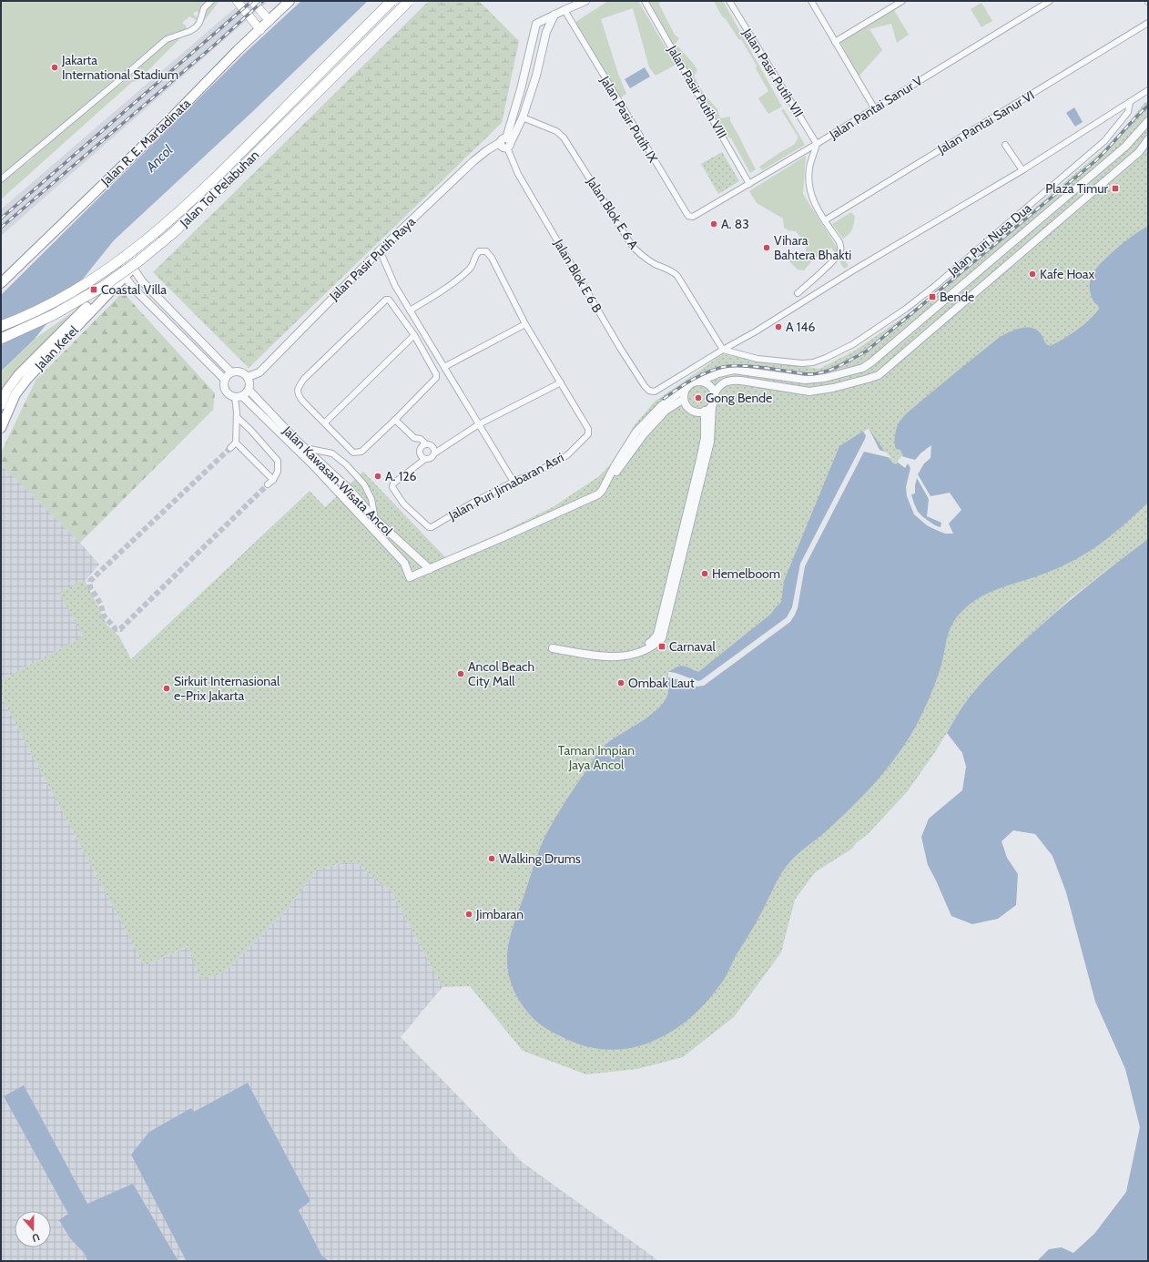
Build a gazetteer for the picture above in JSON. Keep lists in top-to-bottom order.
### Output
{
  "streets": {
    "highway": ["Jalan R. E. Martadinata", "Jalan Tol Pelabuhan", "Jalan Ketel"],
    "street": [
      "Jalan Pasir Putih VII",
      "Jalan Pasir Putih VIII",
      "Jalan Pantai Sanur V",
      "Jalan Pasir Putih IX",
      "Jalan Pantai Sanur VI",
      "Jalan Blok E 6 A",
      "Jalan Puri Nusa Dua",
      "Jalan Pasir Putih Raya",
      "Jalan Blok E 6 B",
      "Jalan Kawasan Wisata Ancol",
      "Jalan Puri Jimabaran Asri"
    ]
  },
  "crossings": [
    ["Jalan Pasir Putih VII", "Jalan Pantai Sanur V"],
    ["Jalan Pasir Putih VIII", "Jalan Pantai Sanur V"],
    ["Jalan Pantai Sanur V", "Jalan Pasir Putih IX"],
    ["Jalan Blok E 6 A", "Jalan Puri Nusa Dua"],
    ["Jalan Blok E 6 A", "Jalan Blok E 6 B"],
    ["Jalan Puri Nusa Dua", "Jalan Blok E 6 B"],
    ["Jalan Pasir Putih Raya", "Jalan Blok E 6 B"],
    ["Jalan Pasir Putih Raya", "Jalan Kawasan Wisata Ancol"]
  ],
  "water": ["Ancol"],
  "parks": ["Taman Impian Jaya Ancol"],
  "places": {
    "other": [
      "Jakarta International Stadium",
      "A. 83",
      "Vihara Bahtera Bhakti",
      "Kafe Hoax",
      "A 146",
      "Gong Bende",
      "A. 126",
      "Hemelboom",
      "Ancol Beach City Mall",
      "Ombak Laut",
      "Sirkuit Internasional e-Prix Jakarta",
      "Walking Drums",
      "Jimbaran"
    ],
    "transit": [
      "Plaza Timur",
      "Coastal Villa",
      "Bende",
      "Carnaval"
    ]
  },
  "north": "bottom"
}
